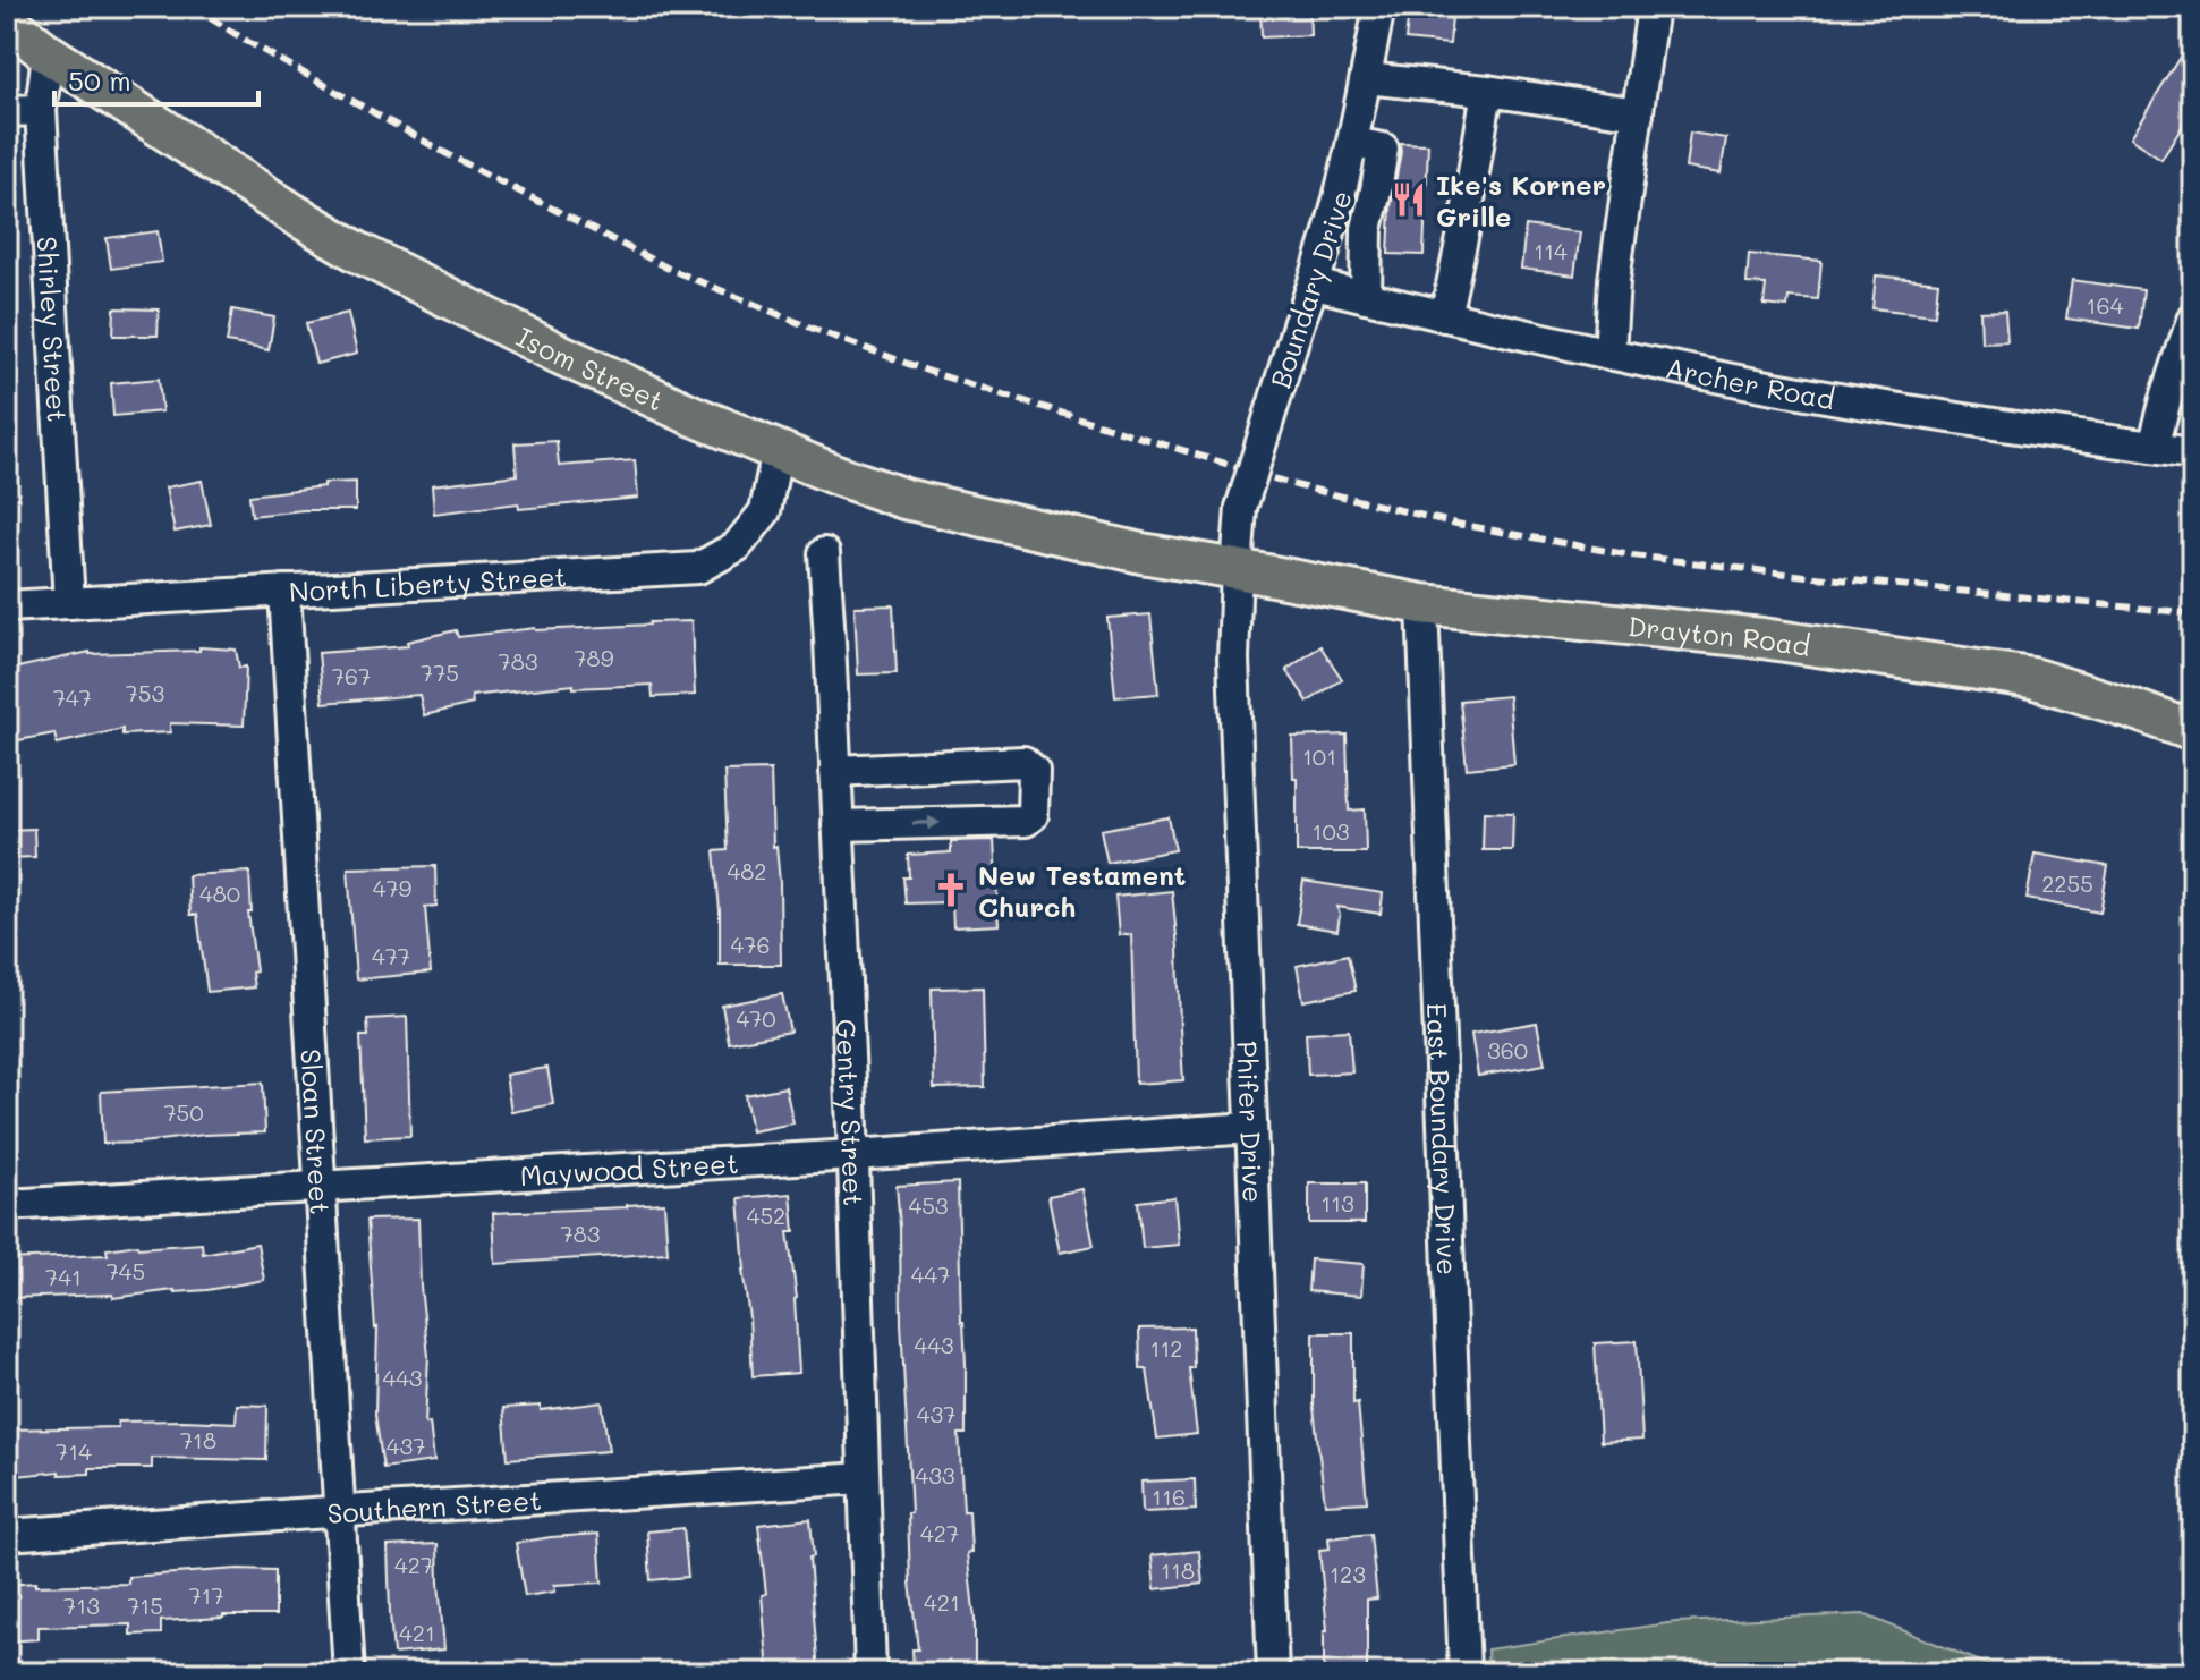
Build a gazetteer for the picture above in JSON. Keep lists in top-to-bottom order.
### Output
{
  "streets": {
    "main road": ["Isom Street", "Drayton Road"],
    "street": [
      "Boundary Drive",
      "Shirley Street",
      "Archer Road",
      "North Liberty Street",
      "Gentry Street",
      "Phifer Drive",
      "Sloan Street",
      "East Boundary Drive",
      "Maywood Street",
      "Southern Street"
    ]
  },
  "crossings": [
    ["Boundary Drive", "Isom Street"],
    ["Boundary Drive", "Archer Road"],
    ["Boundary Drive", "Drayton Road"],
    ["Boundary Drive", "Phifer Drive"],
    ["Shirley Street", "Isom Street"],
    ["Shirley Street", "North Liberty Street"],
    ["Isom Street", "North Liberty Street"],
    ["Isom Street", "Drayton Road"],
    ["Isom Street", "Phifer Drive"],
    ["North Liberty Street", "Sloan Street"],
    ["Drayton Road", "Phifer Drive"],
    ["Drayton Road", "East Boundary Drive"],
    ["Gentry Street", "Maywood Street"],
    ["Gentry Street", "Southern Street"],
    ["Phifer Drive", "Maywood Street"],
    ["Sloan Street", "Maywood Street"],
    ["Sloan Street", "Southern Street"]
  ],
  "places": {
    "restaurant": ["Ike's Korner Grille"],
    "church": ["New Testament Church"]
  },
  "house_numbers": [
    "114",
    "164",
    "789",
    "783",
    "775",
    "767",
    "753",
    "747",
    "101",
    "103",
    "482",
    "2255",
    "479",
    "480",
    "476",
    "477",
    "470",
    "360",
    "750",
    "113",
    "453",
    "452",
    "783",
    "745",
    "447",
    "741",
    "443",
    "112",
    "443",
    "437",
    "718",
    "437",
    "714",
    "433",
    "116",
    "427",
    "427",
    "118",
    "123",
    "717",
    "421",
    "713",
    "715",
    "421"
  ],
  "scale_bar": "50 m"
}
